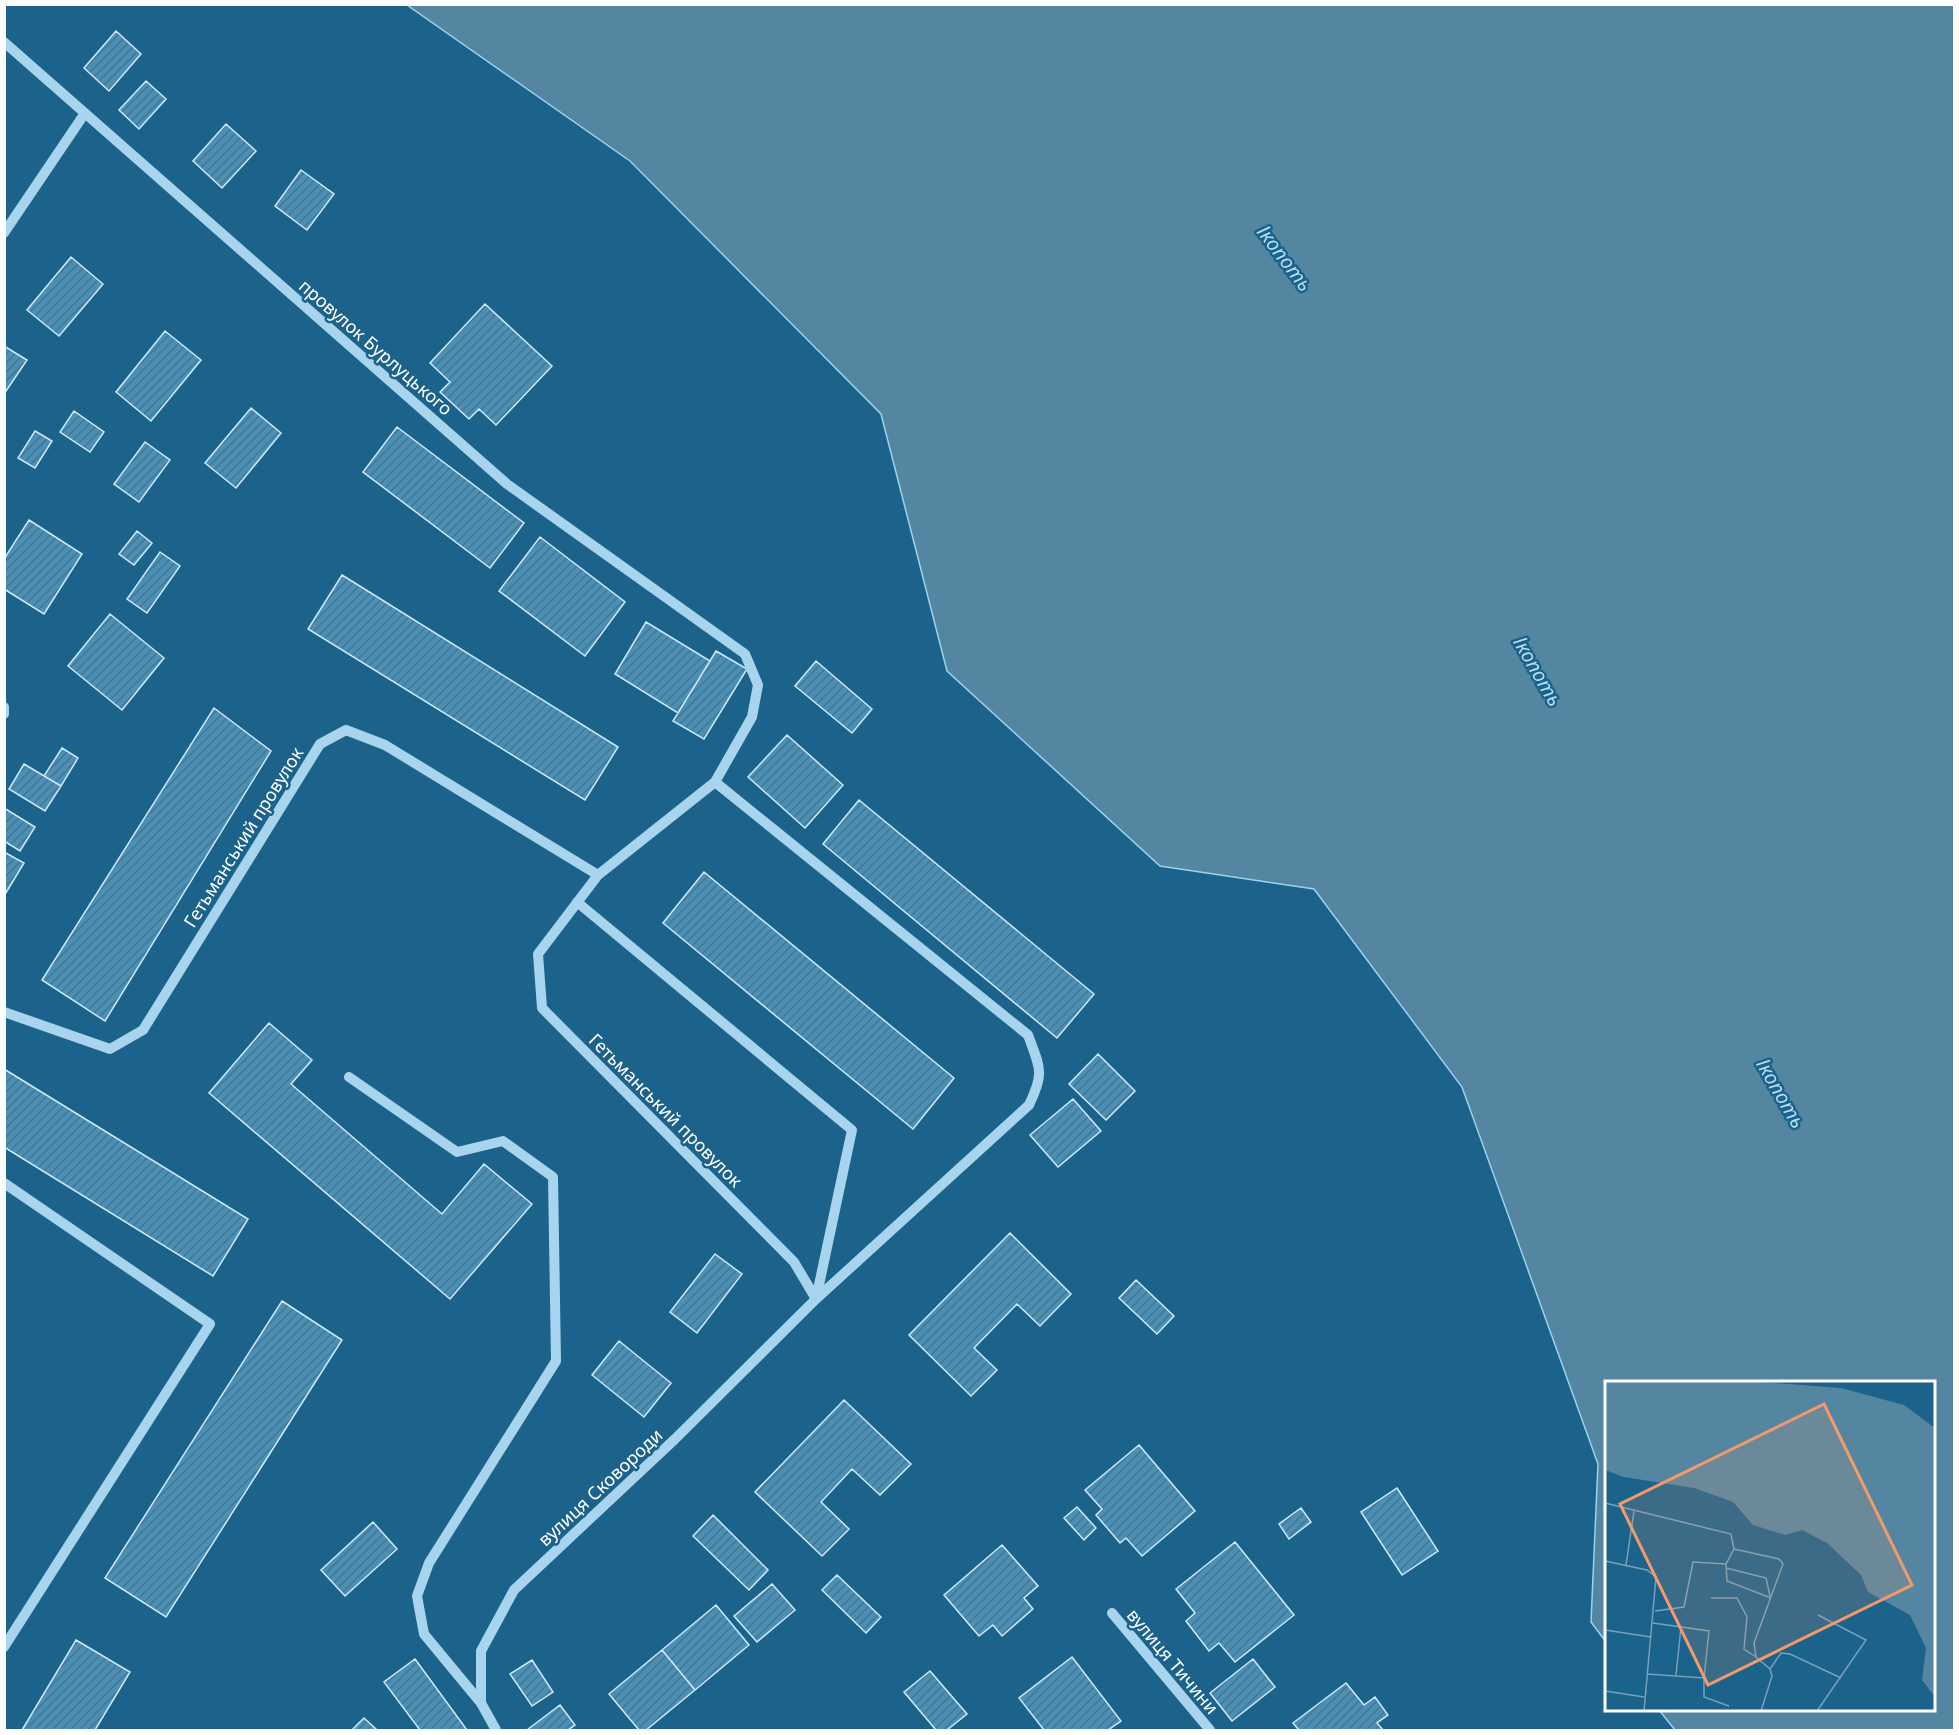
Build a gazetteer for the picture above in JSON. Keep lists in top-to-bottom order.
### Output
{
  "streets": {
    "street": [
      "провулок Бурлуцького",
      "Гетьманський провулок",
      "вулиця Сковороди",
      "вулиця Тичини"
    ]
  },
  "crossings": [
    ["провулок Бурлуцького", "Гетьманський провулок"],
    ["Гетьманський провулок", "вулиця Сковороди"]
  ],
  "water": ["Ікопоть"]
}
